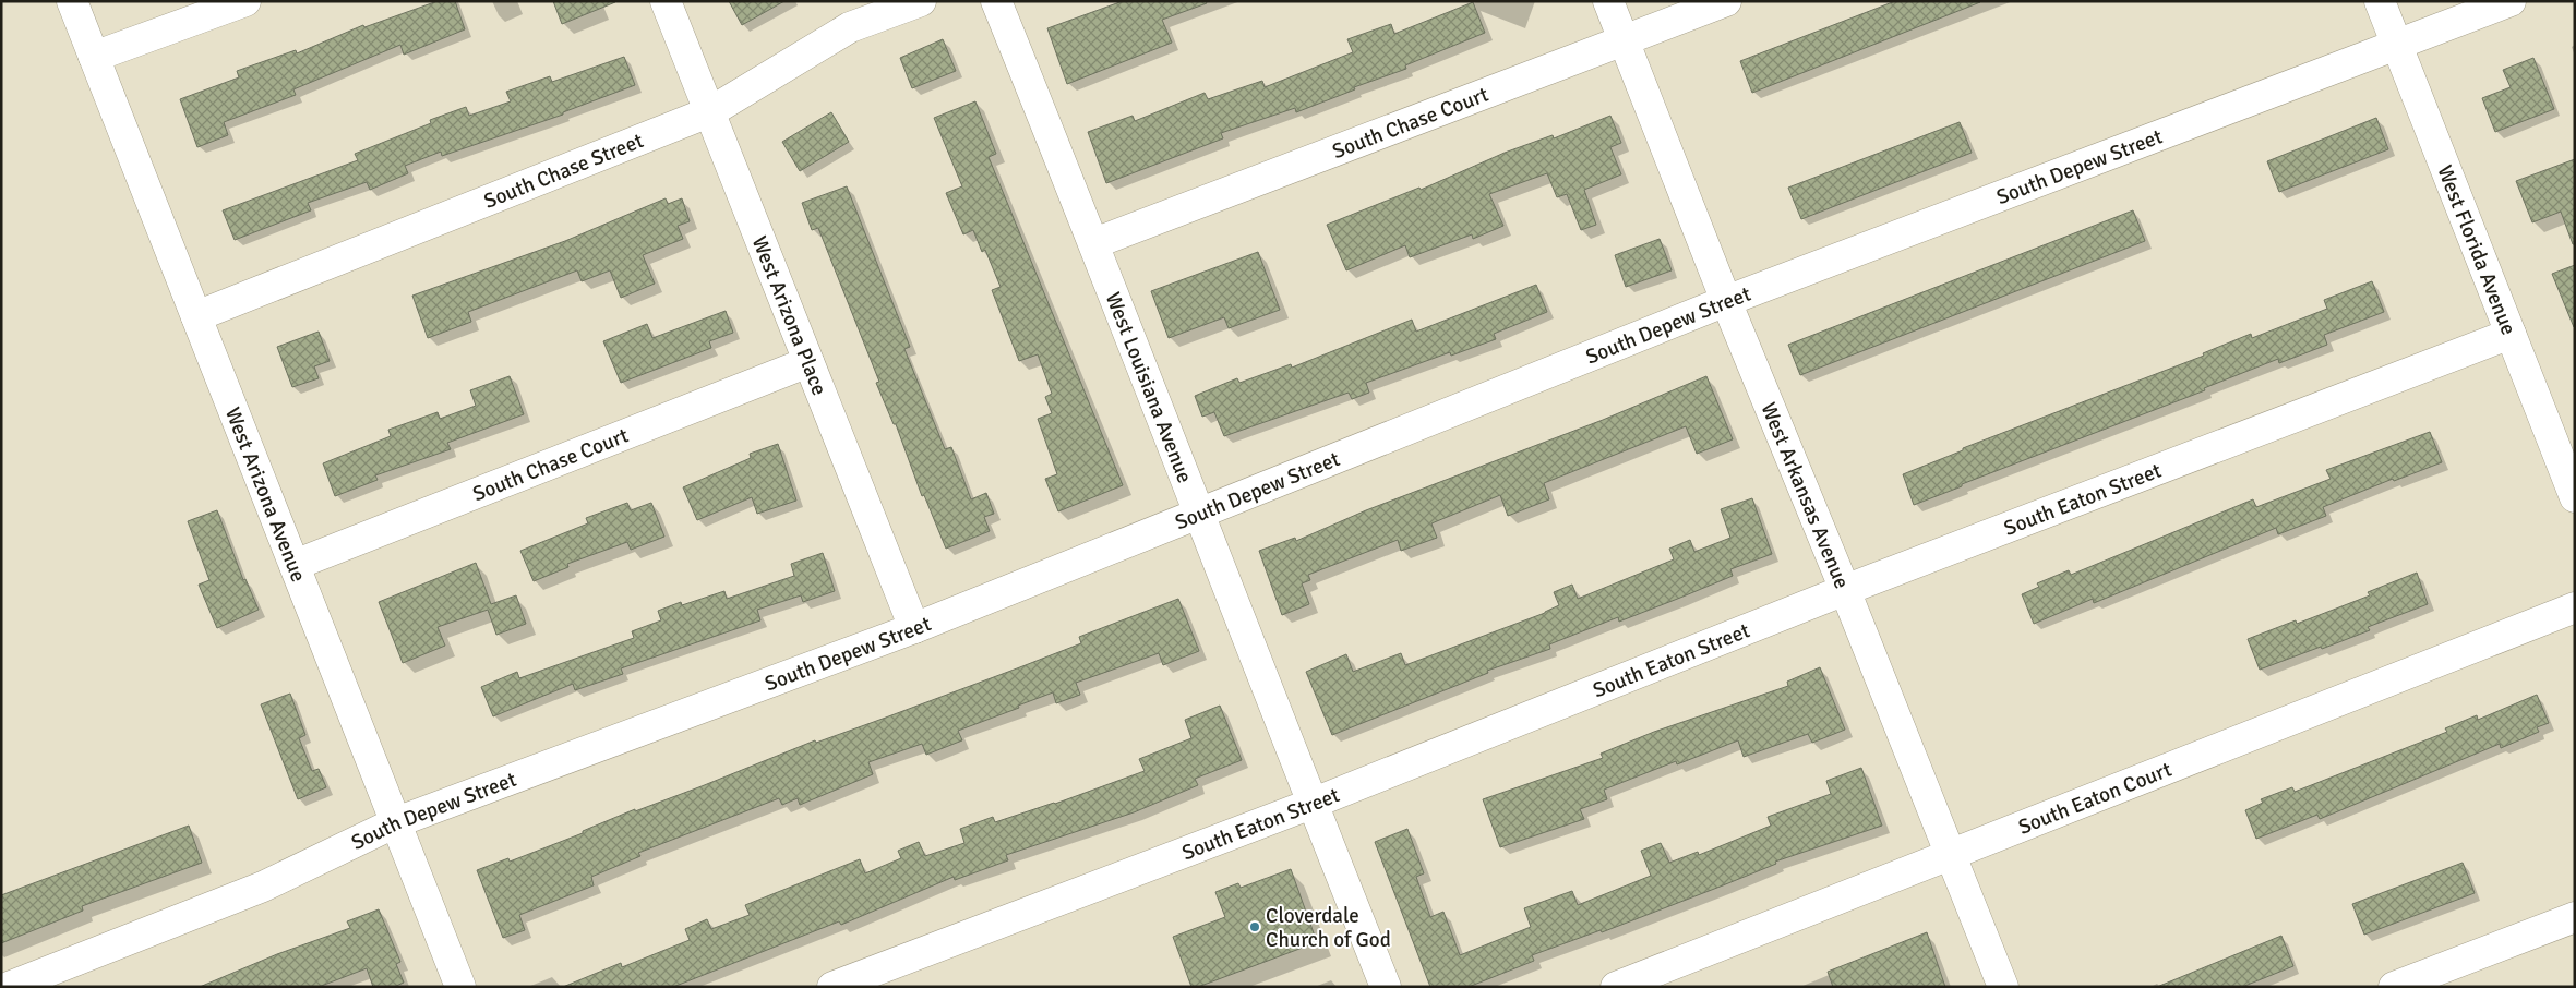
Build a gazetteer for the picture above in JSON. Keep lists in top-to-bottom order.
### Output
{
  "streets": {
    "street": [
      "South Chase Court",
      "South Depew Street",
      "South Chase Street",
      "West Florida Avenue",
      "West Arizona Place",
      "West Louisiana Avenue",
      "West Arizona Avenue",
      "West Arkansas Avenue",
      "South Eaton Street",
      "South Eaton Court"
    ]
  },
  "crossings": [
    ["South Chase Court", "West Arizona Place"],
    ["South Chase Court", "West Louisiana Avenue"],
    ["South Chase Court", "West Arizona Avenue"],
    ["South Chase Court", "West Arkansas Avenue"],
    ["South Depew Street", "West Florida Avenue"],
    ["South Depew Street", "West Arizona Place"],
    ["South Depew Street", "West Louisiana Avenue"],
    ["South Depew Street", "West Arizona Avenue"],
    ["South Depew Street", "West Arkansas Avenue"],
    ["South Chase Street", "West Arizona Place"],
    ["South Chase Street", "West Arizona Avenue"],
    ["West Florida Avenue", "South Eaton Street"],
    ["West Louisiana Avenue", "South Eaton Street"],
    ["West Arkansas Avenue", "South Eaton Street"],
    ["West Arkansas Avenue", "South Eaton Court"]
  ],
  "places": ["Cloverdale Church of God"]
}
